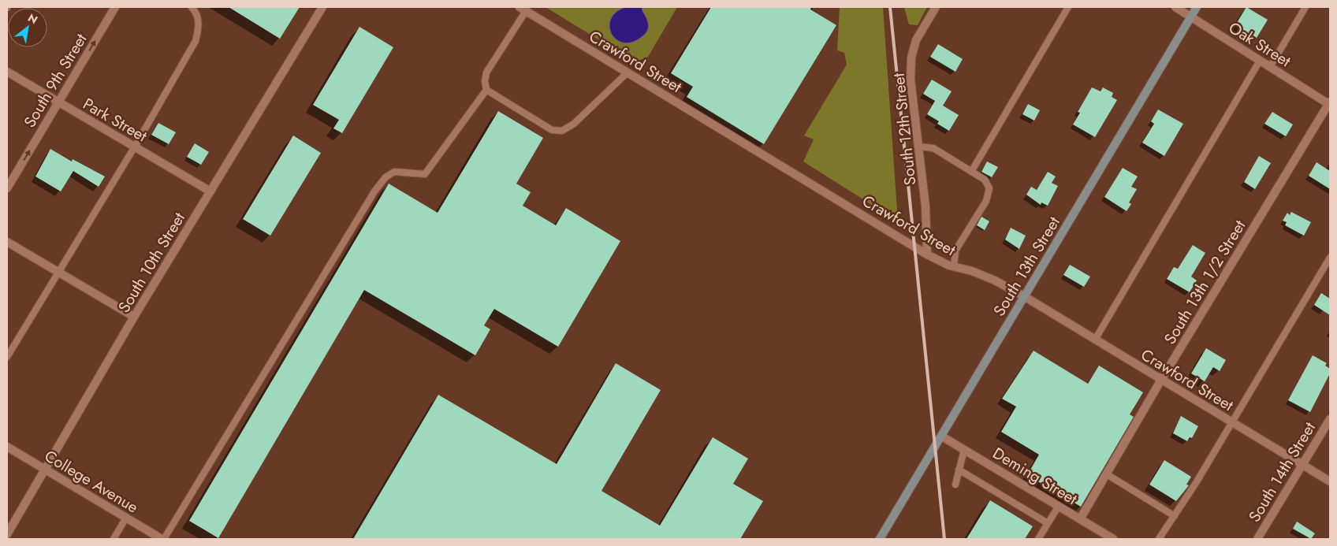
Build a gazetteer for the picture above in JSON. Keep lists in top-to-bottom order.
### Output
{
  "streets": {
    "main road": ["South 13th Street"],
    "street": [
      "Oak Street",
      "Crawford Street",
      "South 9th Street",
      "Park Street",
      "South 12th Street",
      "South 10th Street",
      "South 13th 1/2 Street",
      "South 14th Street",
      "Deming Street",
      "College Avenue"
    ]
  },
  "crossings": [
    ["Oak Street", "South 13th Street"],
    ["Oak Street", "South 13th 1/2 Street"],
    ["Crawford Street", "South 12th Street"],
    ["Crawford Street", "South 13th Street"],
    ["Crawford Street", "South 13th 1/2 Street"],
    ["Crawford Street", "South 14th Street"],
    ["South 9th Street", "Park Street"],
    ["Park Street", "South 10th Street"],
    ["South 10th Street", "College Avenue"],
    ["South 13th Street", "Deming Street"],
    ["South 13th 1/2 Street", "Deming Street"]
  ],
  "one_way": ["South 9th Street"],
  "north": "top right"
}
